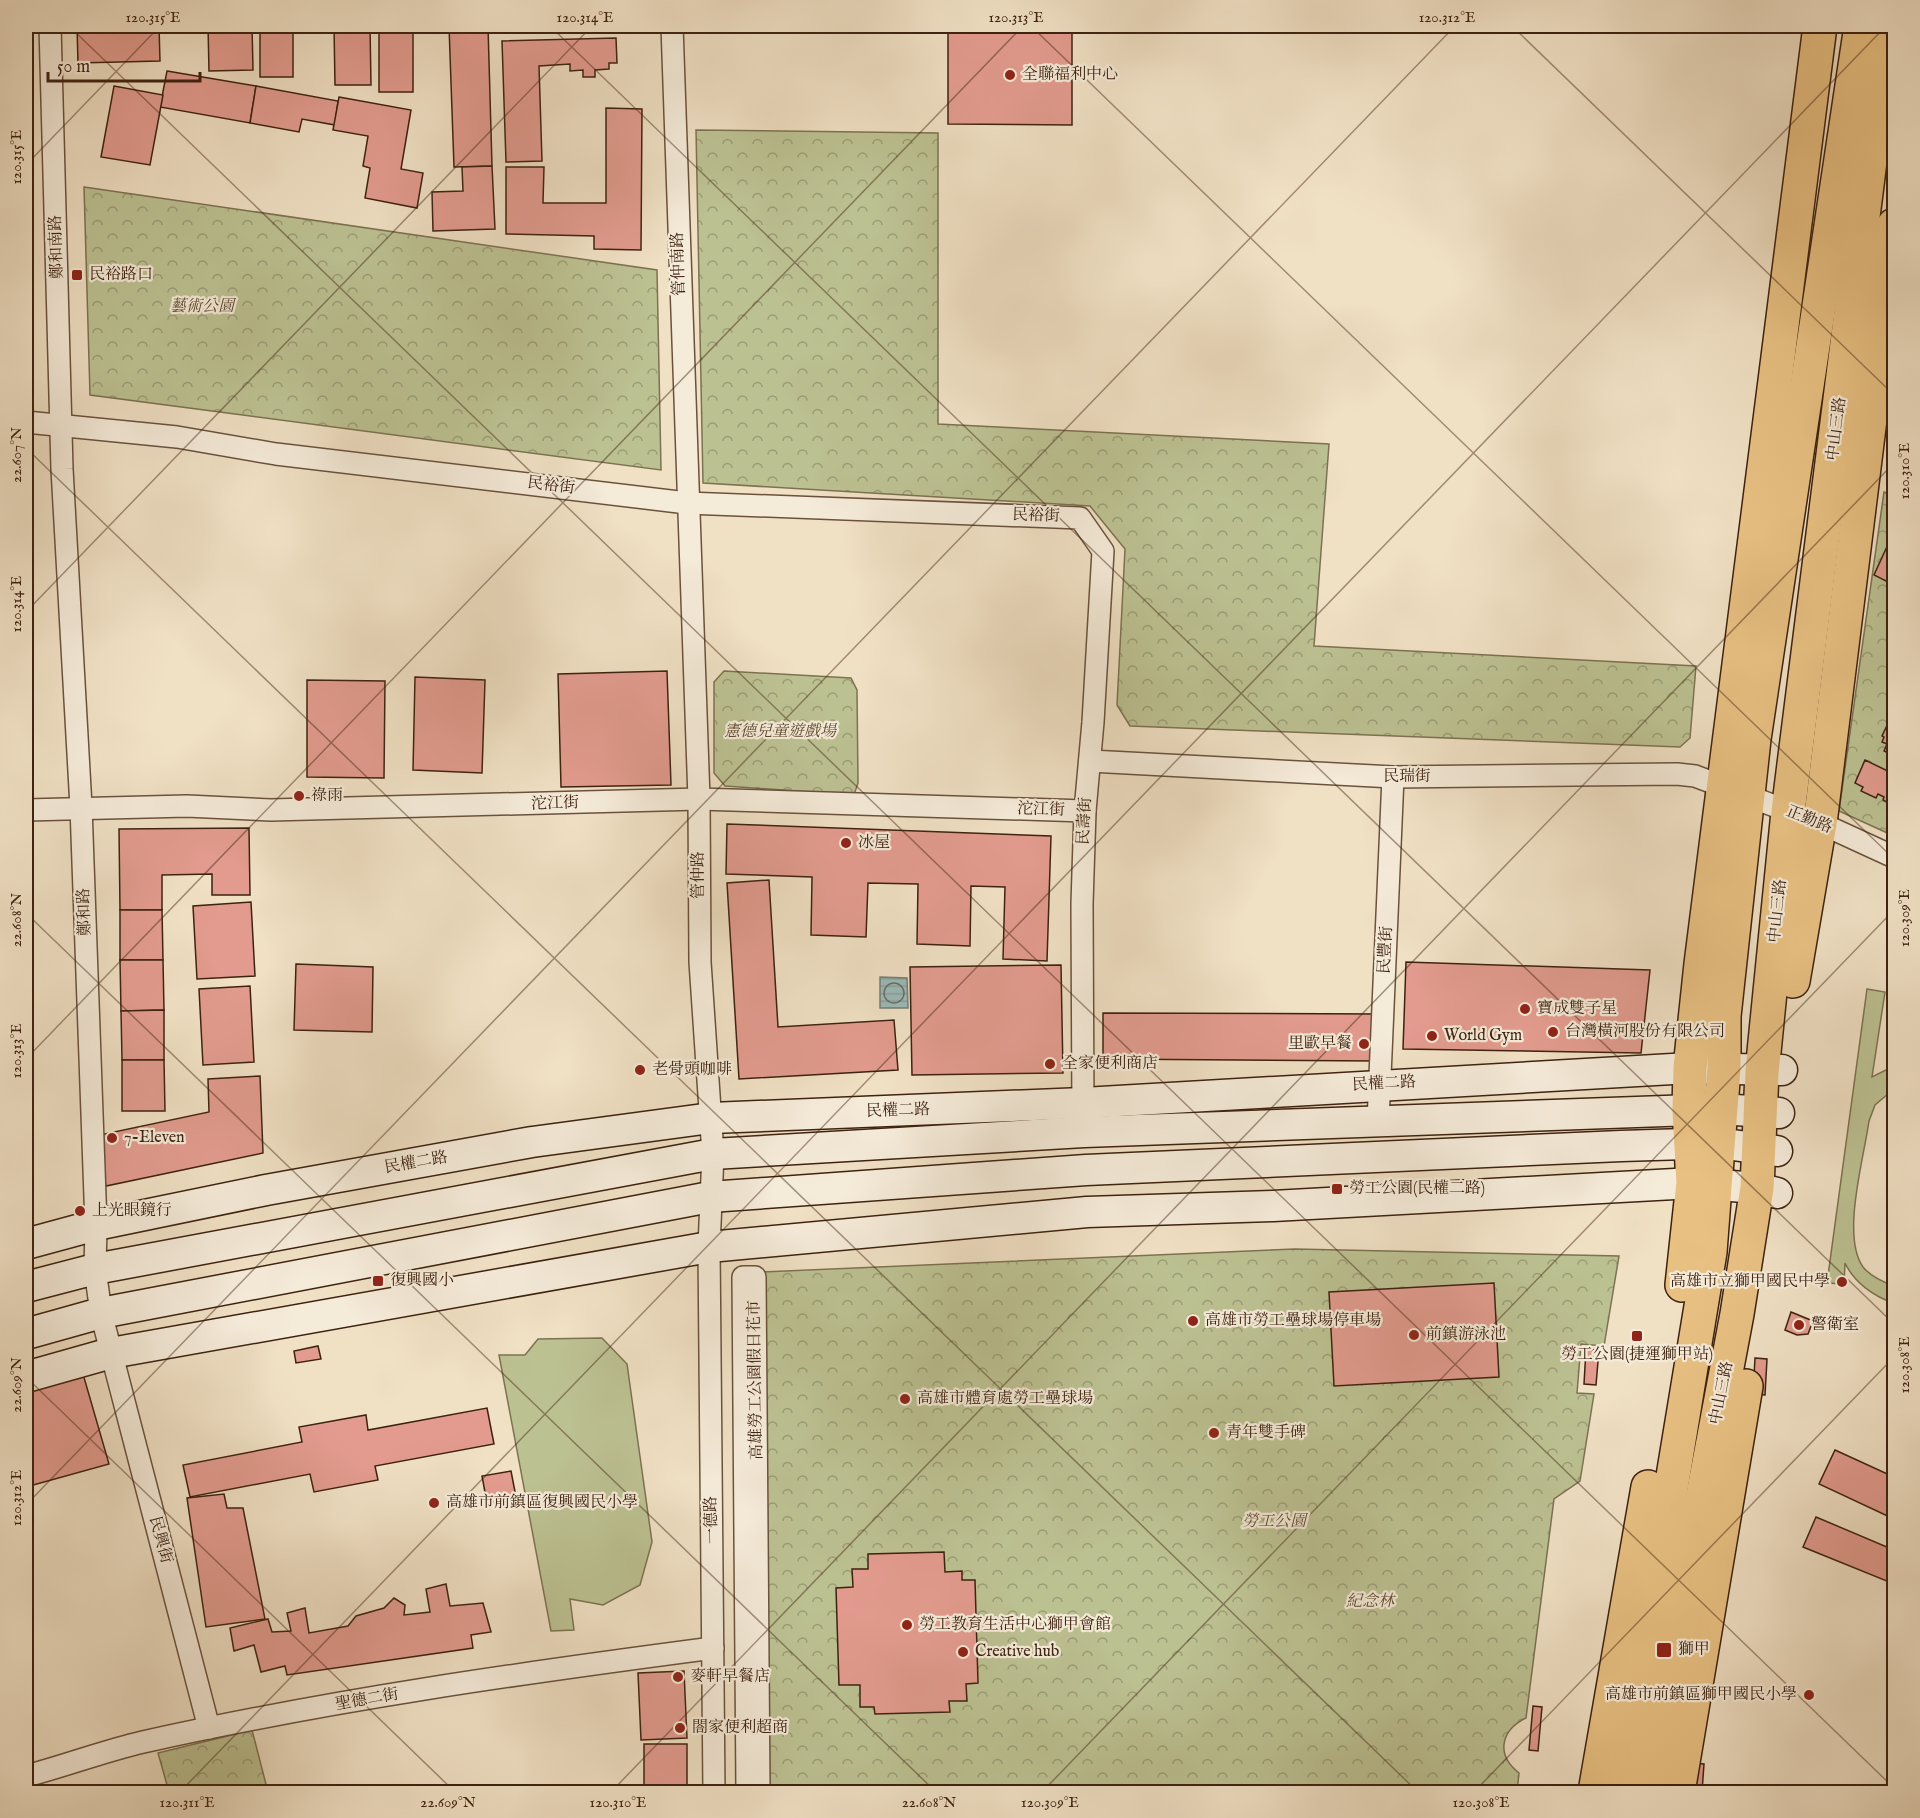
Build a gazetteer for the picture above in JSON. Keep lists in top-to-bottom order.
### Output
{
  "streets": {
    "main road": ["中山三路", "民權二路"],
    "street": [
      "鄭和南路",
      "管仲南路",
      "民裕街",
      "民瑞街",
      "沱江街",
      "正勤路",
      "民壽街",
      "管仲路",
      "鄭和路",
      "民豐街",
      "高雄勞工公園假日花市",
      "一德路",
      "民興街",
      "聖德二街"
    ]
  },
  "crossings": [
    ["鄭和南路", "民裕街"],
    ["鄭和南路", "鄭和路"],
    ["管仲南路", "民裕街"],
    ["管仲南路", "管仲路"],
    ["中山三路", "民瑞街"],
    ["中山三路", "正勤路"],
    ["中山三路", "民權二路"],
    ["民裕街", "民壽街"],
    ["民裕街", "管仲路"],
    ["民瑞街", "正勤路"],
    ["民瑞街", "民壽街"],
    ["民瑞街", "民豐街"],
    ["沱江街", "民壽街"],
    ["沱江街", "管仲路"],
    ["沱江街", "鄭和路"],
    ["民壽街", "民權二路"],
    ["管仲路", "民權二路"],
    ["管仲路", "一德路"],
    ["鄭和路", "民權二路"],
    ["鄭和路", "民興街"],
    ["民豐街", "民權二路"],
    ["一德路", "聖德二街"],
    ["民興街", "聖德二街"]
  ],
  "parks": [
    "藝術公園",
    "憲德兒童遊戲場",
    "勞工公園",
    "紀念林"
  ],
  "places": {
    "other": [
      "全聯福利中心",
      "祿雨",
      "冰屋",
      "寶成雙子星",
      "台灣橫河股份有限公司",
      "World Gym",
      "里歐早餐",
      "全家便利商店",
      "老骨頭咖啡",
      "7-Eleven",
      "上光眼鏡行",
      "高雄市立獅甲國民中學",
      "高雄市勞工壘球場停車場",
      "警衛室",
      "前鎮游泳池",
      "高雄市體育處勞工壘球場",
      "青年雙手碑",
      "高雄市前鎮區復興國民小學",
      "勞工教育生活中心獅甲會館",
      "Creative hub",
      "麥軒早餐店",
      "高雄市前鎮區獅甲國民小學",
      "閤家便利超商"
    ],
    "transit": [
      "民裕路口",
      "勞工公園(民權二路)",
      "復興國小",
      "勞工公園(捷運獅甲站)",
      "獅甲"
    ]
  },
  "scale_bar": "50 m",
  "coordinates": [
    "120.315°E",
    "120.314°E",
    "120.313°E",
    "120.312°E",
    "22.607°N",
    "120.310°E",
    "120.309°E",
    "22.608°N",
    "120.308°E",
    "22.609°N",
    "120.311°E"
  ]
}
